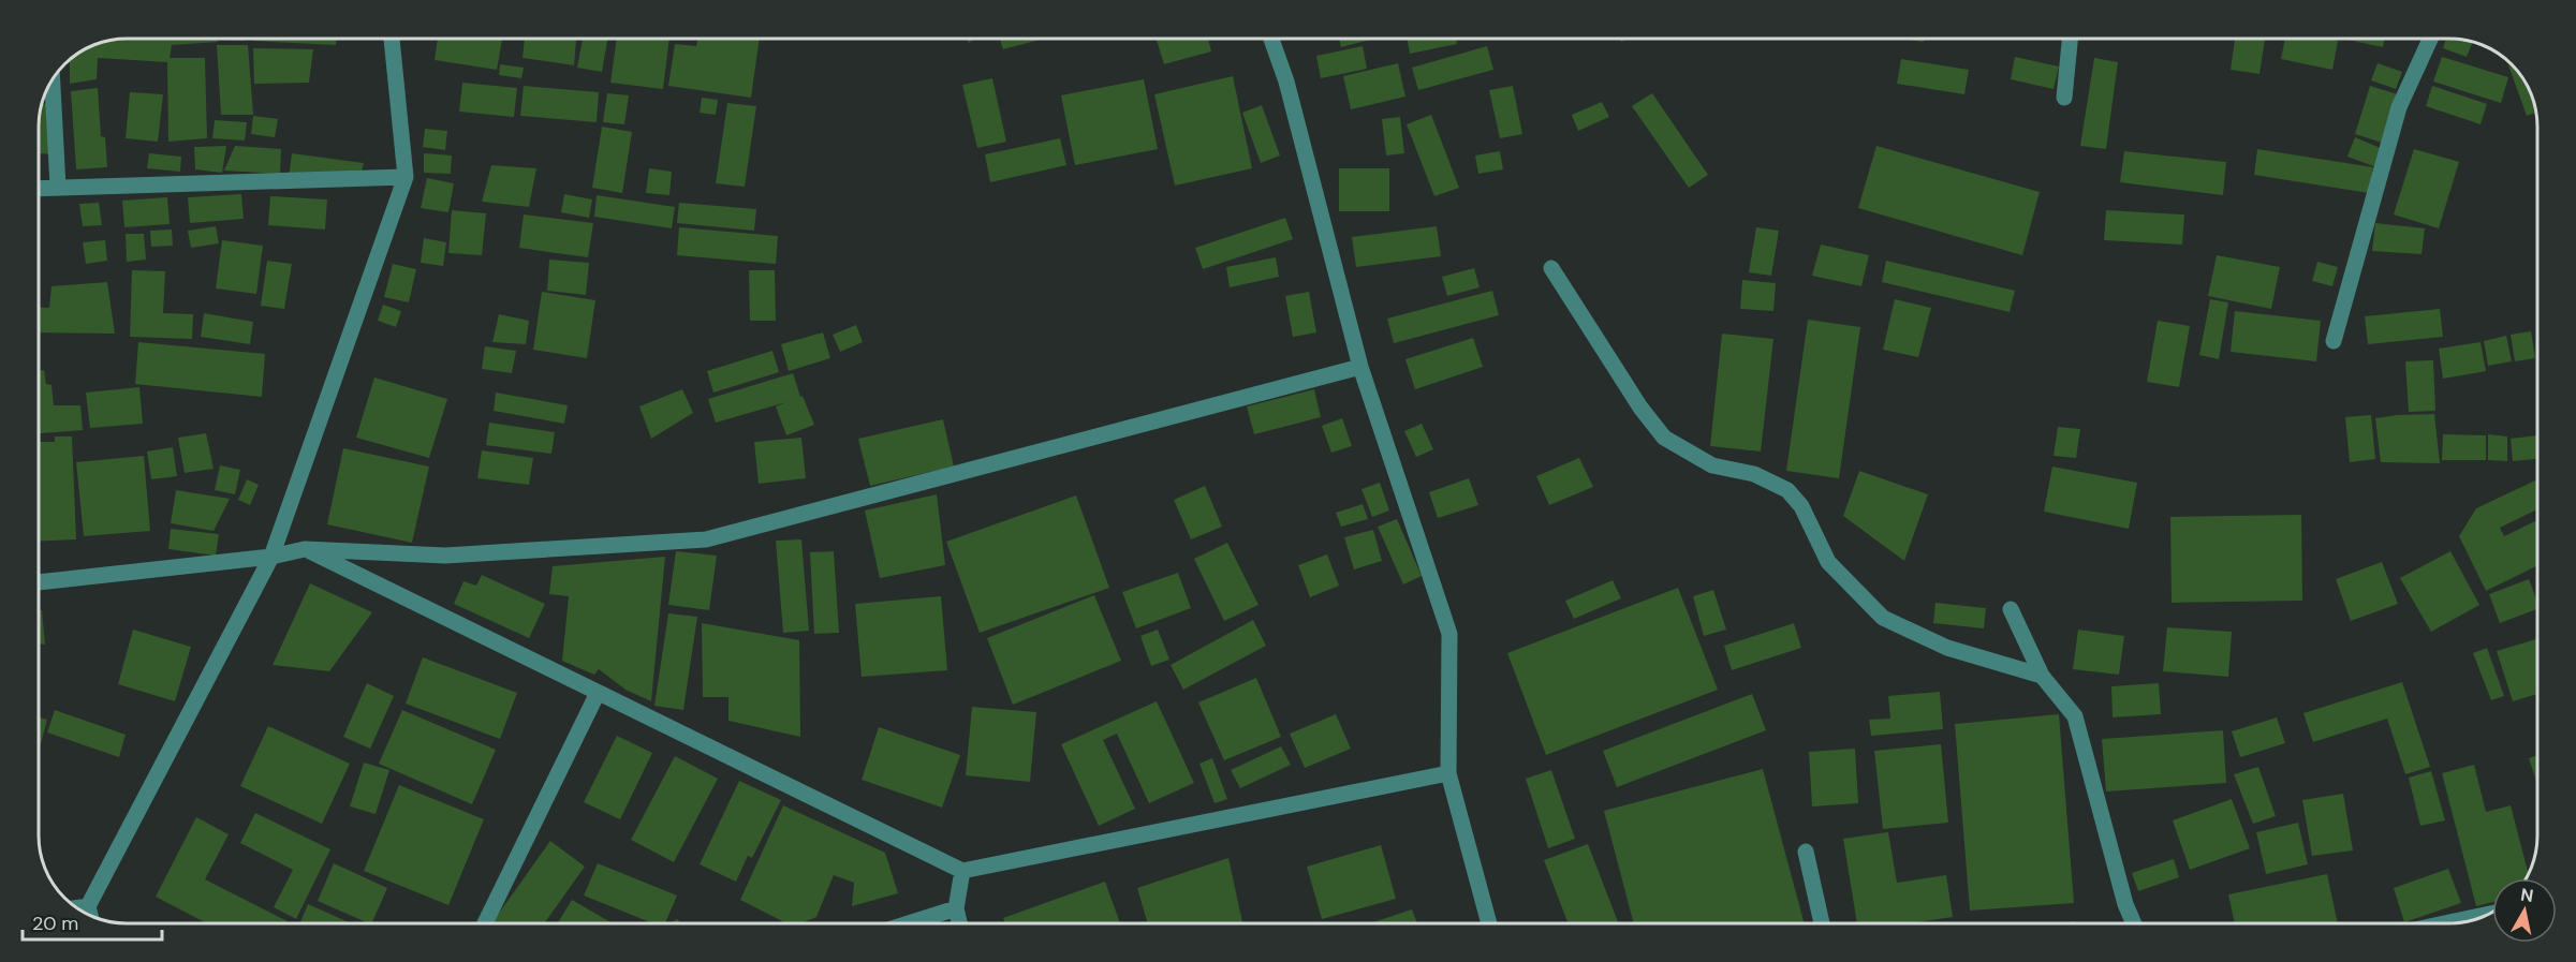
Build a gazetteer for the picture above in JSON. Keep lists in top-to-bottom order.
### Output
{
  "scale_bar": "20 m",
  "north": "top"
}
